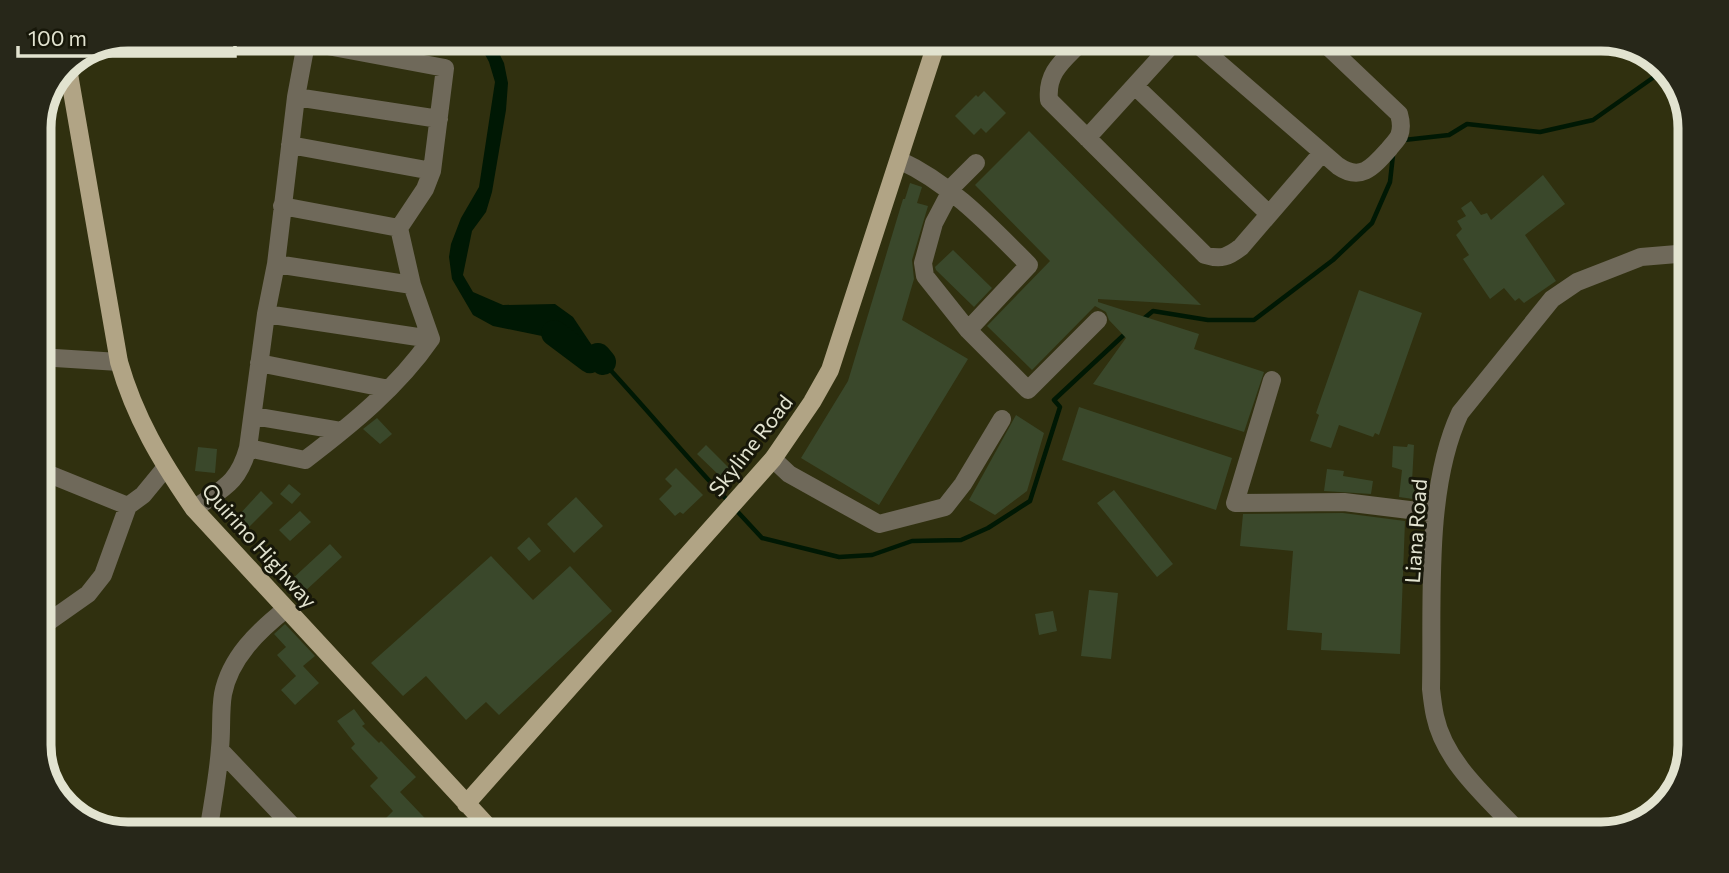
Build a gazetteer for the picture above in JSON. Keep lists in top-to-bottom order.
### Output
{
  "streets": {
    "main road": ["Skyline Road", "Quirino Highway"],
    "street": ["Liana Road"]
  },
  "crossings": [
    ["Skyline Road", "Quirino Highway"]
  ],
  "scale_bar": "100 m"
}
